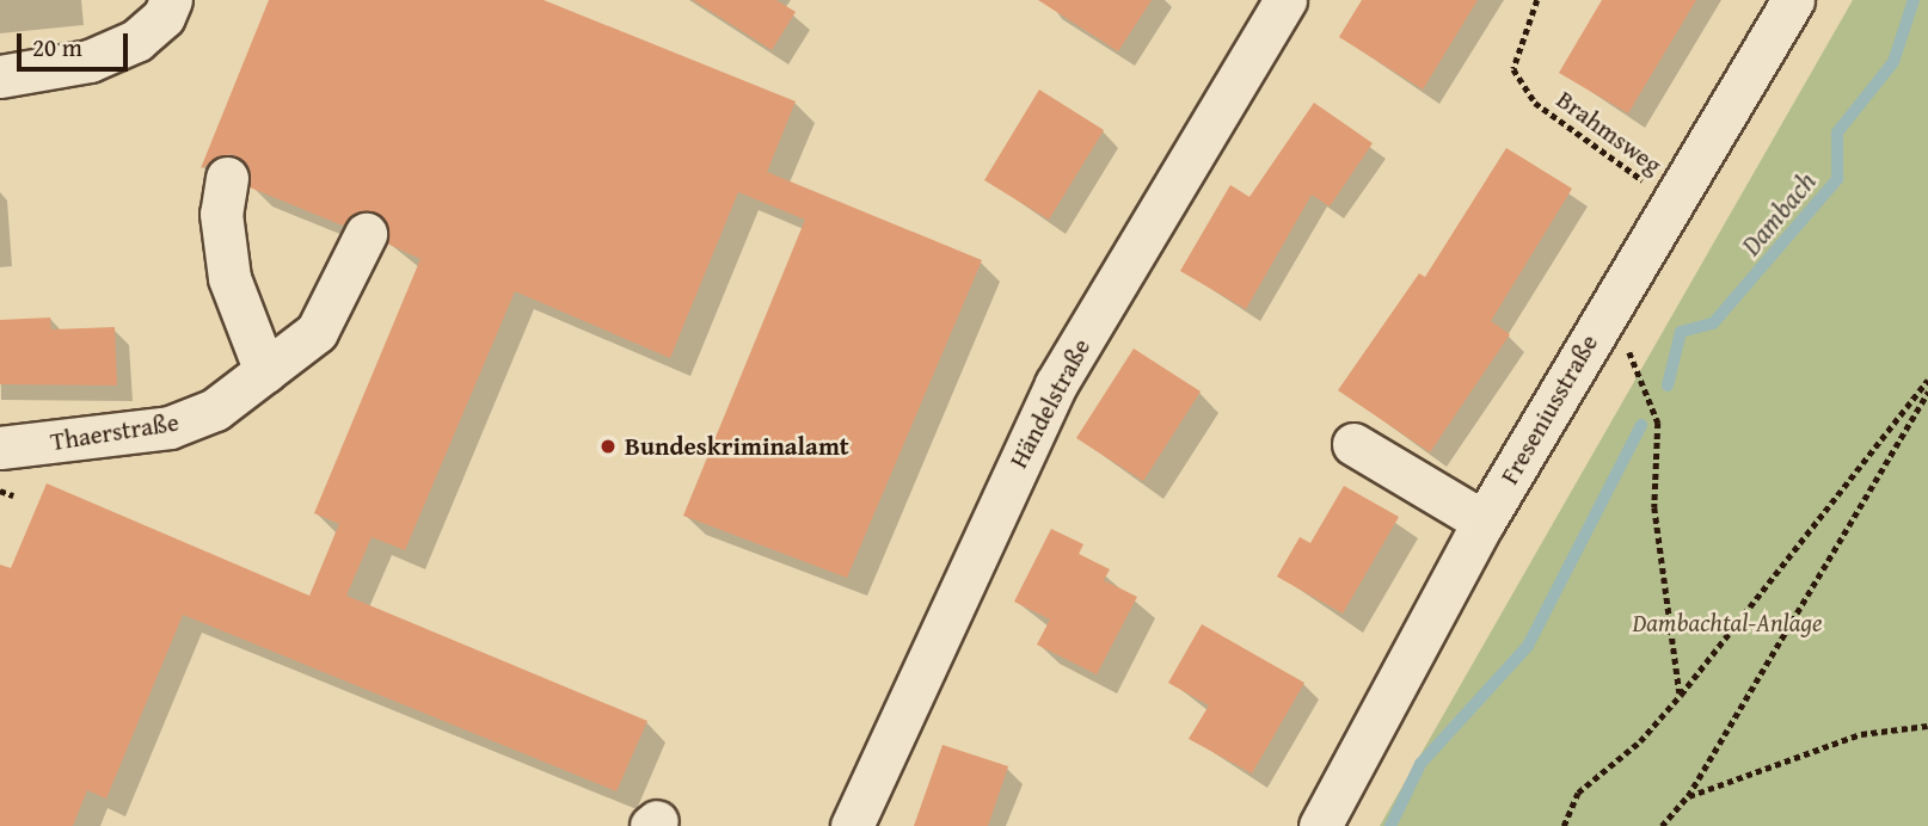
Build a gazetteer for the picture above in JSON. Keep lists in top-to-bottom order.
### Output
{
  "streets": {
    "street": ["Händelstraße", "Freseniusstraße", "Thaerstraße"],
    "path": ["Brahmsweg"]
  },
  "crossings": [
    ["Brahmsweg", "Freseniusstraße"]
  ],
  "water": ["Dambach"],
  "parks": ["Dambachtal-Anlage"],
  "places": ["Bundeskriminalamt"],
  "scale_bar": "20 m"
}
